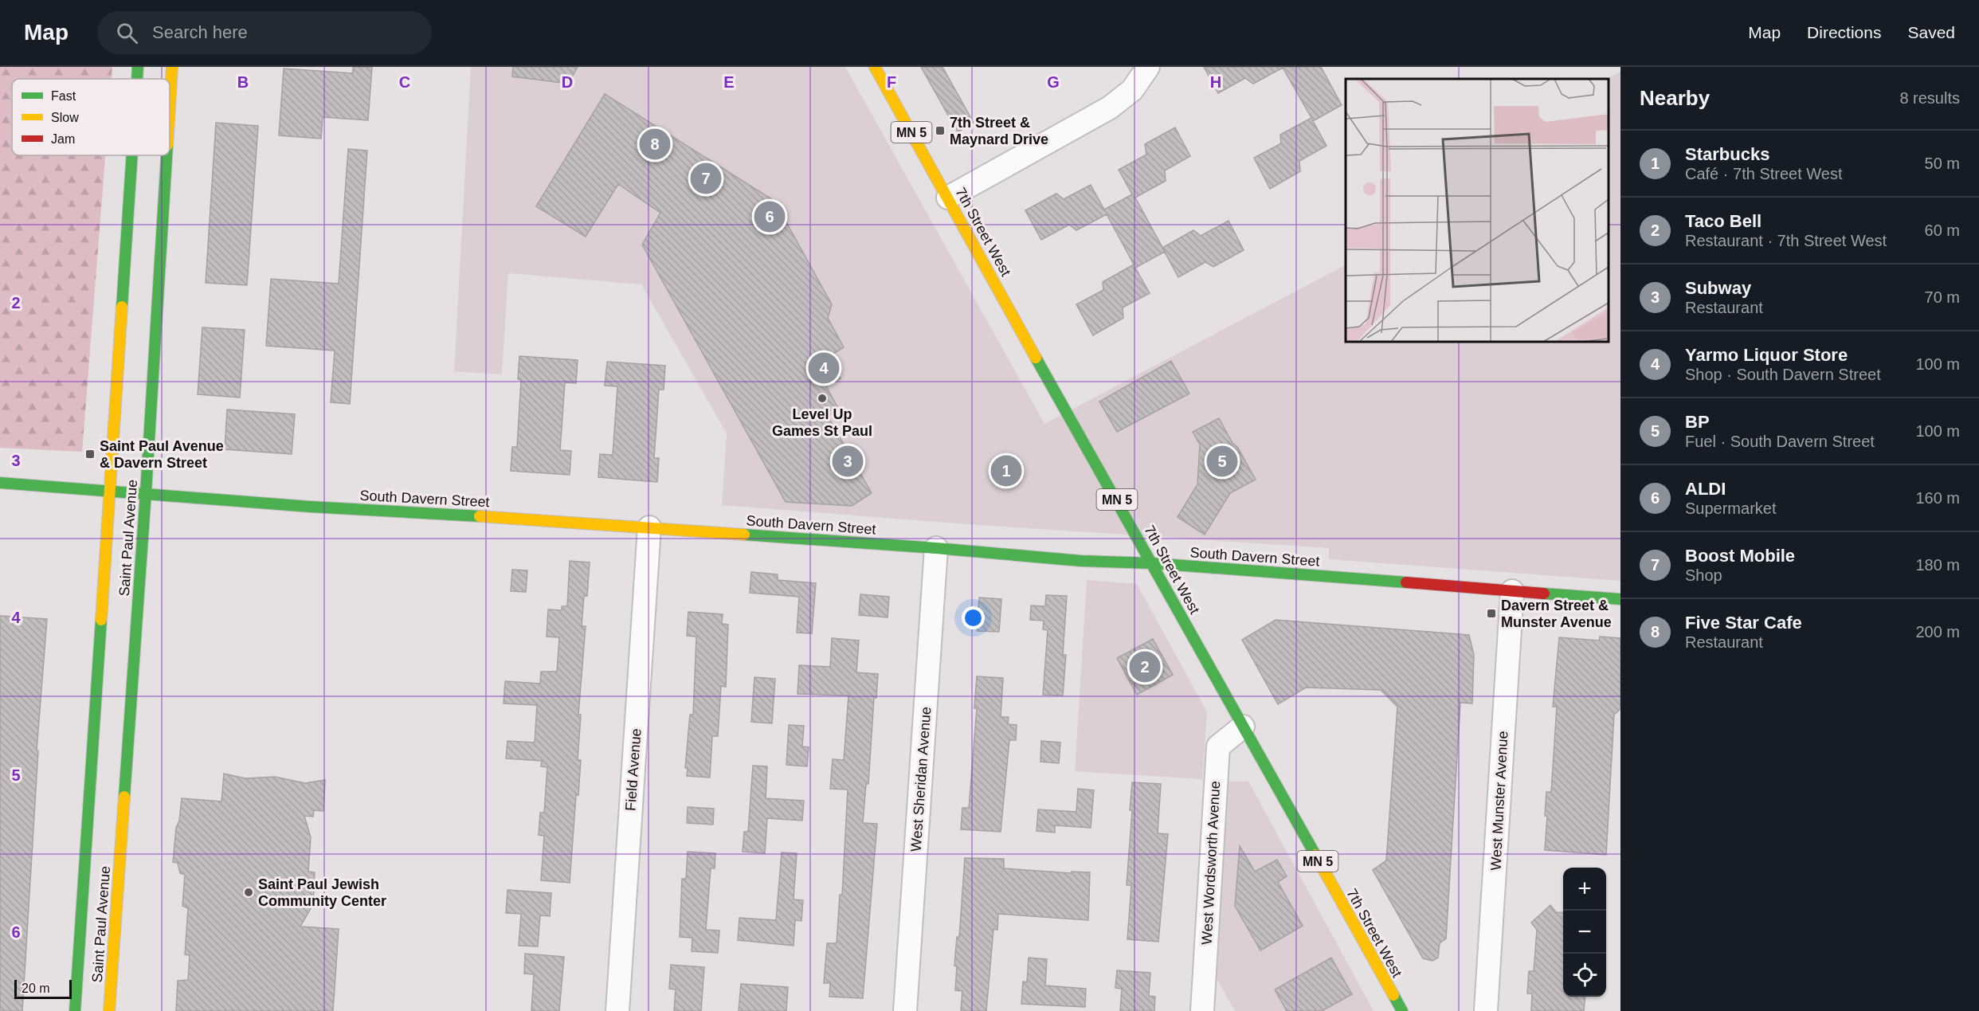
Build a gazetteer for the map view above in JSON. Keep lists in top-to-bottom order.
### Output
{
  "streets": {
    "main road": [
      "MN 5",
      "7th Street West",
      "South Davern Street",
      "Saint Paul Avenue"
    ],
    "street": [
      "Field Avenue",
      "West Sheridan Avenue",
      "West Munster Avenue",
      "West Wordsworth Avenue"
    ]
  },
  "crossings": [
    ["7th Street West", "South Davern Street"],
    ["7th Street West", "West Wordsworth Avenue"],
    ["South Davern Street", "Saint Paul Avenue"],
    ["South Davern Street", "Field Avenue"],
    ["South Davern Street", "West Sheridan Avenue"],
    ["South Davern Street", "West Munster Avenue"]
  ],
  "places": {
    "transit": ["7th Street & Maynard Drive", "Saint Paul Avenue & Davern Street", "Davern Street & Munster Avenue"],
    "other": ["Level Up Games St Paul", "Saint Paul Jewish Community Center"]
  },
  "legend": ["Fast", "Slow", "Jam"],
  "scale_bar": "20 m",
  "page": {
    "header": "Map",
    "search": "Search here",
    "nav": ["Map", "Directions", "Saved"],
    "heading": ["Nearby", "8 results"],
    "pins": [
      "8",
      "7",
      "6",
      "4",
      "3",
      "5",
      "1",
      "2"
    ],
    "list": [
      {
        "mark": "1",
        "name": "Starbucks",
        "note": "Café · 7th Street West",
        "value": "50 m"
      },
      {
        "mark": "2",
        "name": "Taco Bell",
        "note": "Restaurant · 7th Street West",
        "value": "60 m"
      },
      {
        "mark": "3",
        "name": "Subway",
        "note": "Restaurant",
        "value": "70 m"
      },
      {
        "mark": "4",
        "name": "Yarmo Liquor Store",
        "note": "Shop · South Davern Street",
        "value": "100 m"
      },
      {
        "mark": "5",
        "name": "BP",
        "note": "Fuel · South Davern Street",
        "value": "100 m"
      },
      {
        "mark": "6",
        "name": "ALDI",
        "note": "Supermarket",
        "value": "160 m"
      },
      {
        "mark": "7",
        "name": "Boost Mobile",
        "note": "Shop",
        "value": "180 m"
      },
      {
        "mark": "8",
        "name": "Five Star Cafe",
        "note": "Restaurant",
        "value": "200 m"
      }
    ],
    "map_buttons": ["+", "−"],
    "scale": "20 m"
  },
  "grid": {
    "columns": [
      "B",
      "C",
      "D",
      "E",
      "F",
      "G",
      "H"
    ],
    "rows": [
      "2",
      "3",
      "4",
      "5",
      "6"
    ]
  }
}
